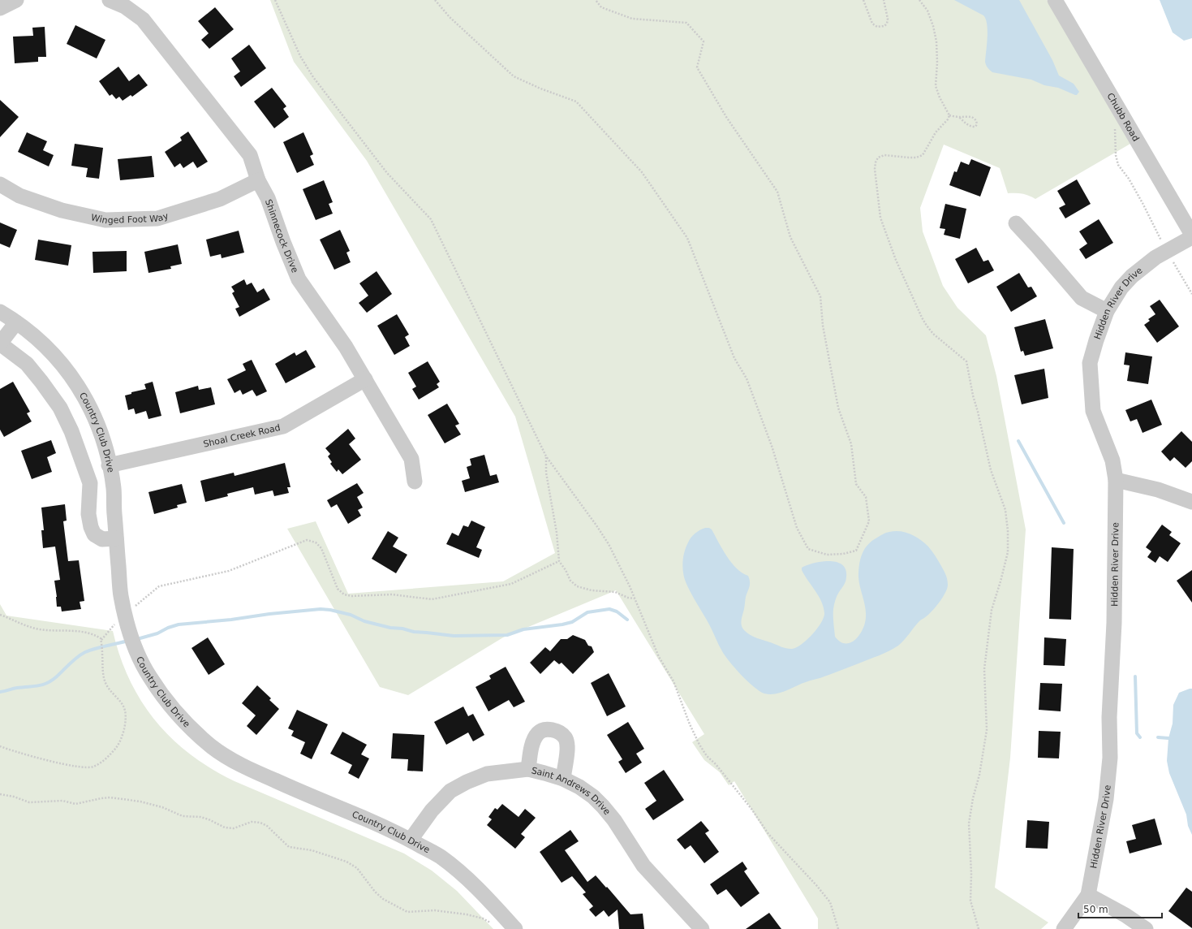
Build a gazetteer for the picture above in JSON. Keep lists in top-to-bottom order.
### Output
{
  "streets": {
    "street": [
      "Chubb Road",
      "Winged Foot Way",
      "Shinnecock Drive",
      "Hidden River Drive",
      "Country Club Drive",
      "Shoal Creek Road",
      "Saint Andrews Drive"
    ]
  },
  "crossings": [
    ["Winged Foot Way", "Shinnecock Drive"],
    ["Shinnecock Drive", "Shoal Creek Road"],
    ["Country Club Drive", "Shoal Creek Road"],
    ["Country Club Drive", "Saint Andrews Drive"]
  ],
  "scale_bar": "50 m"
}
